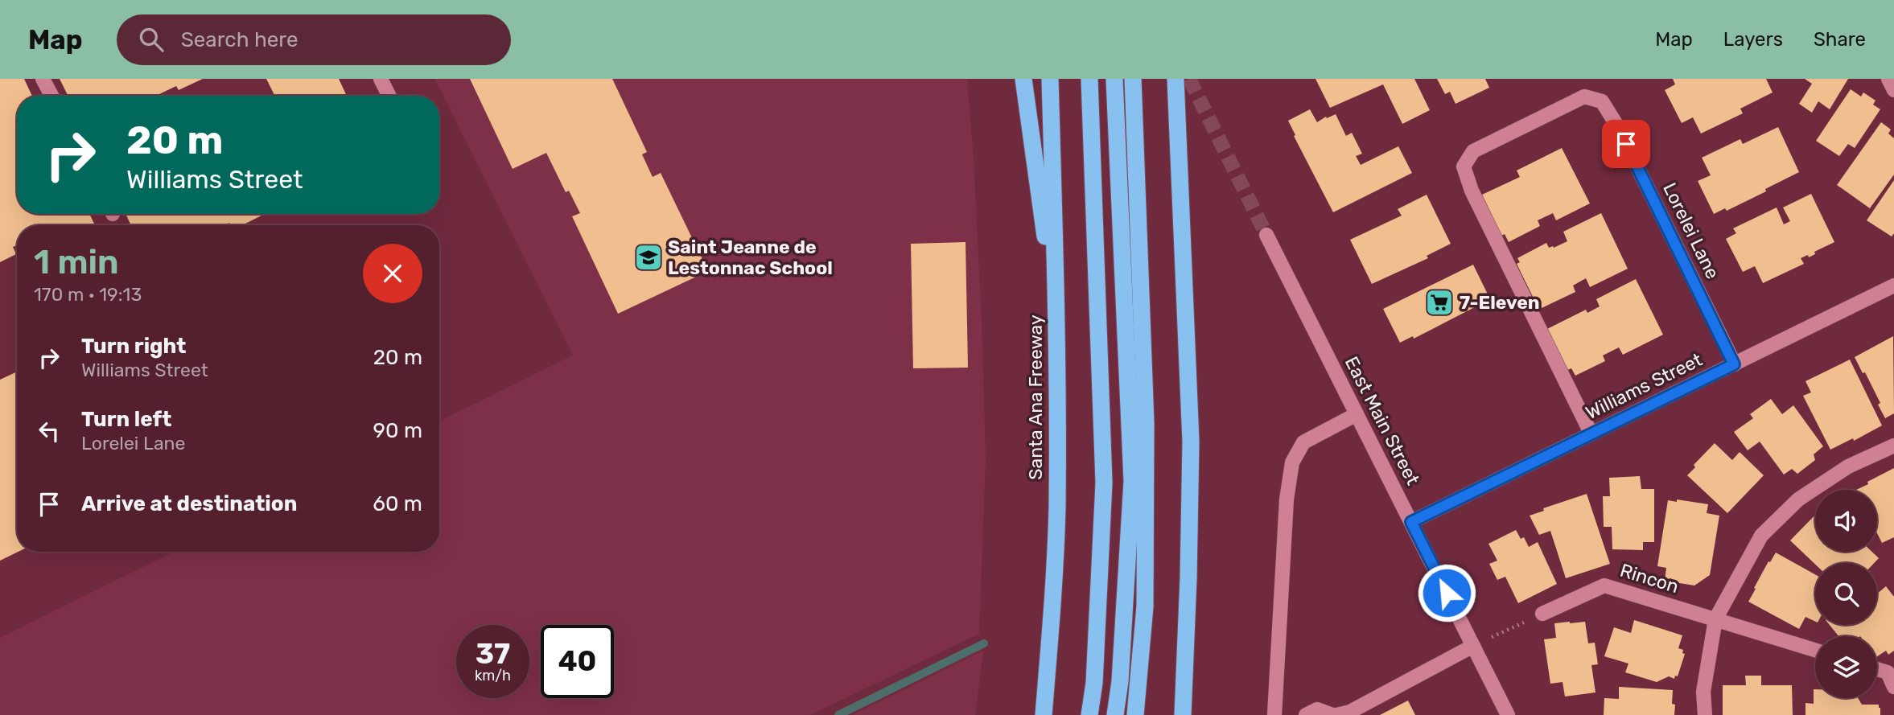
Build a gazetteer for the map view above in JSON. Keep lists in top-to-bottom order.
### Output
{
  "streets": {
    "highway": ["Santa Ana Freeway"],
    "street": [
      "Lorelei Lane",
      "Williams Street",
      "East Main Street",
      "Rincon"
    ]
  },
  "crossings": [
    ["Lorelei Lane", "Williams Street"],
    ["Williams Street", "East Main Street"]
  ],
  "places": {
    "school or university": ["Saint Jeanne de Lestonnac School"],
    "supermarket": ["7-Eleven"]
  },
  "page": {
    "header": "Map",
    "search": "Search here",
    "nav": ["Map", "Layers", "Share"],
    "turn": ["20 m", "Williams Street"],
    "heading": ["1 min", "170 m · 19:13"],
    "list": [
      {
        "name": "Turn right",
        "note": "Williams Street",
        "value": "20 m"
      },
      {
        "name": "Turn left",
        "note": "Lorelei Lane",
        "value": "90 m"
      },
      {
        "name": "Arrive at destination",
        "value": "60 m"
      }
    ],
    "speed": "37 km/h",
    "limit": "40"
  }
}
